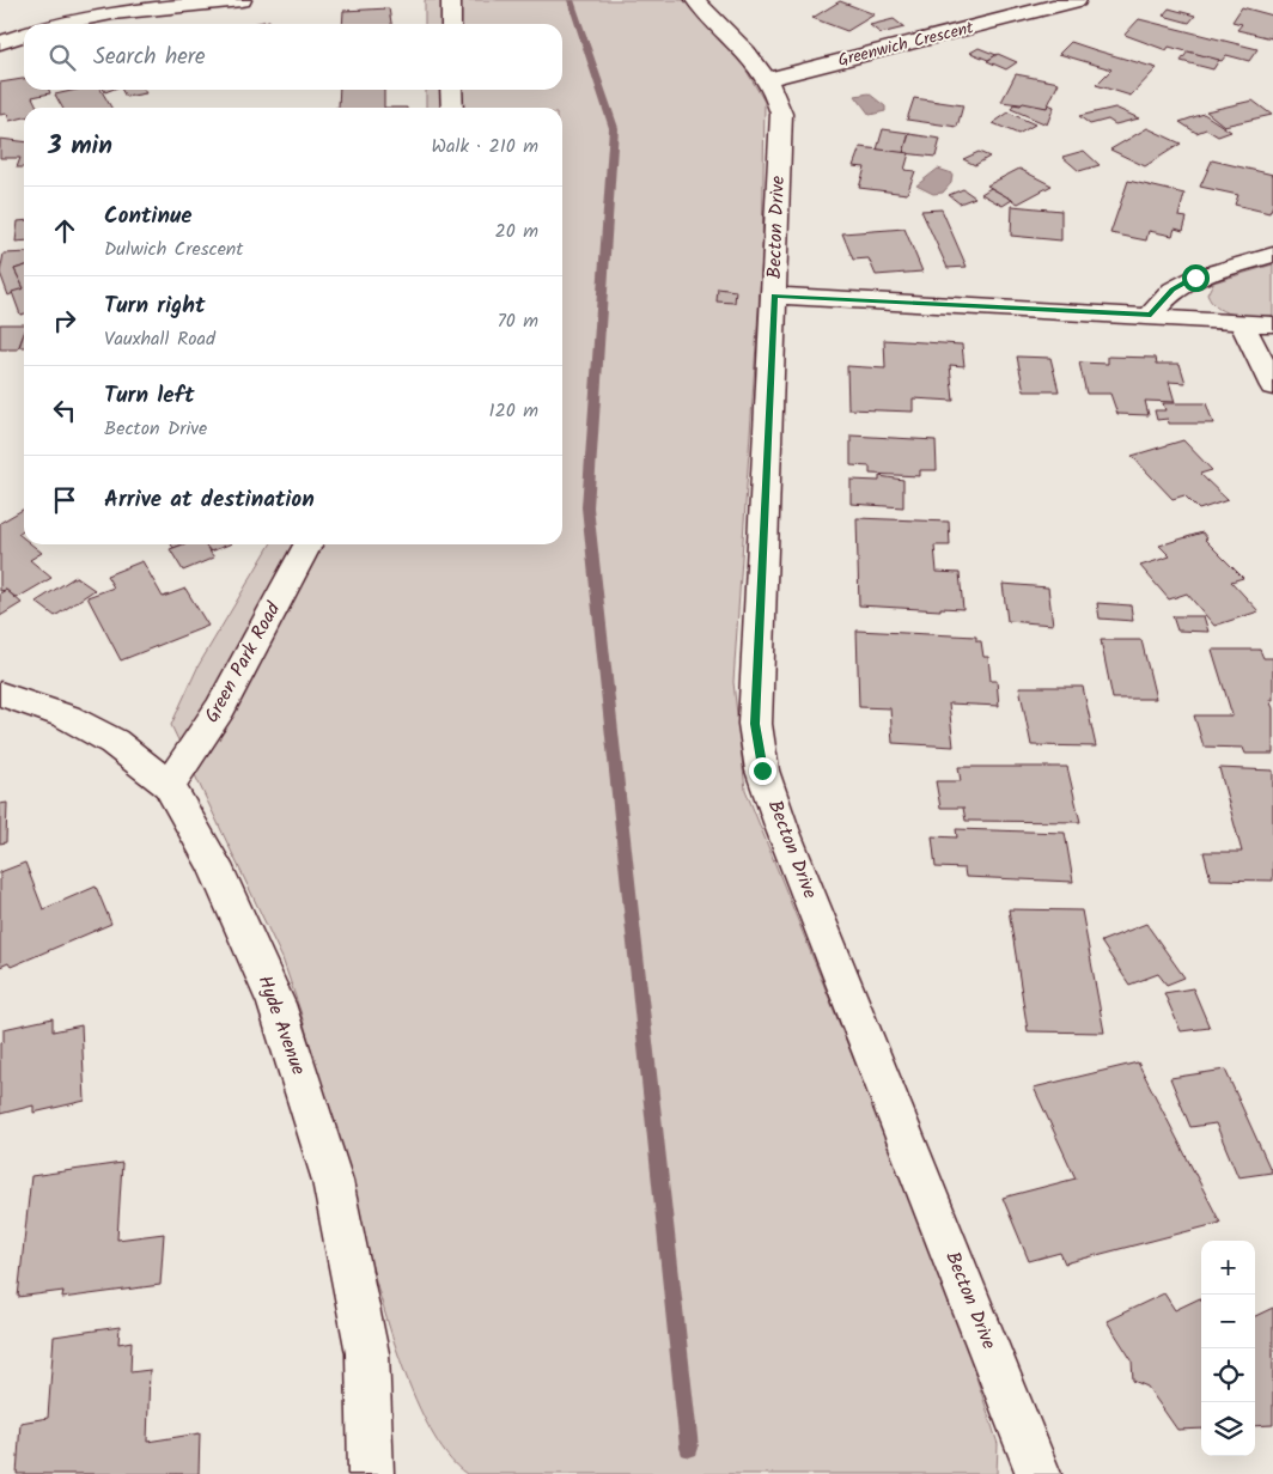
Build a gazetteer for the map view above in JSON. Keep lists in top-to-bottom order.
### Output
{
  "streets": {
    "street": [
      "Greenwich Crescent",
      "Becton Drive",
      "Green Park Road",
      "Hyde Avenue"
    ]
  },
  "crossings": [
    ["Greenwich Crescent", "Becton Drive"],
    ["Green Park Road", "Hyde Avenue"]
  ],
  "page": {
    "search": "Search here",
    "heading": ["3 min", "Walk · 210 m"],
    "list": [
      ["Continue", "Dulwich Crescent", "20 m"],
      ["Turn right", "Vauxhall Road", "70 m"],
      ["Turn left", "Becton Drive", "120 m"],
      "Arrive at destination"
    ],
    "map_buttons": ["+", "−"]
  }
}
